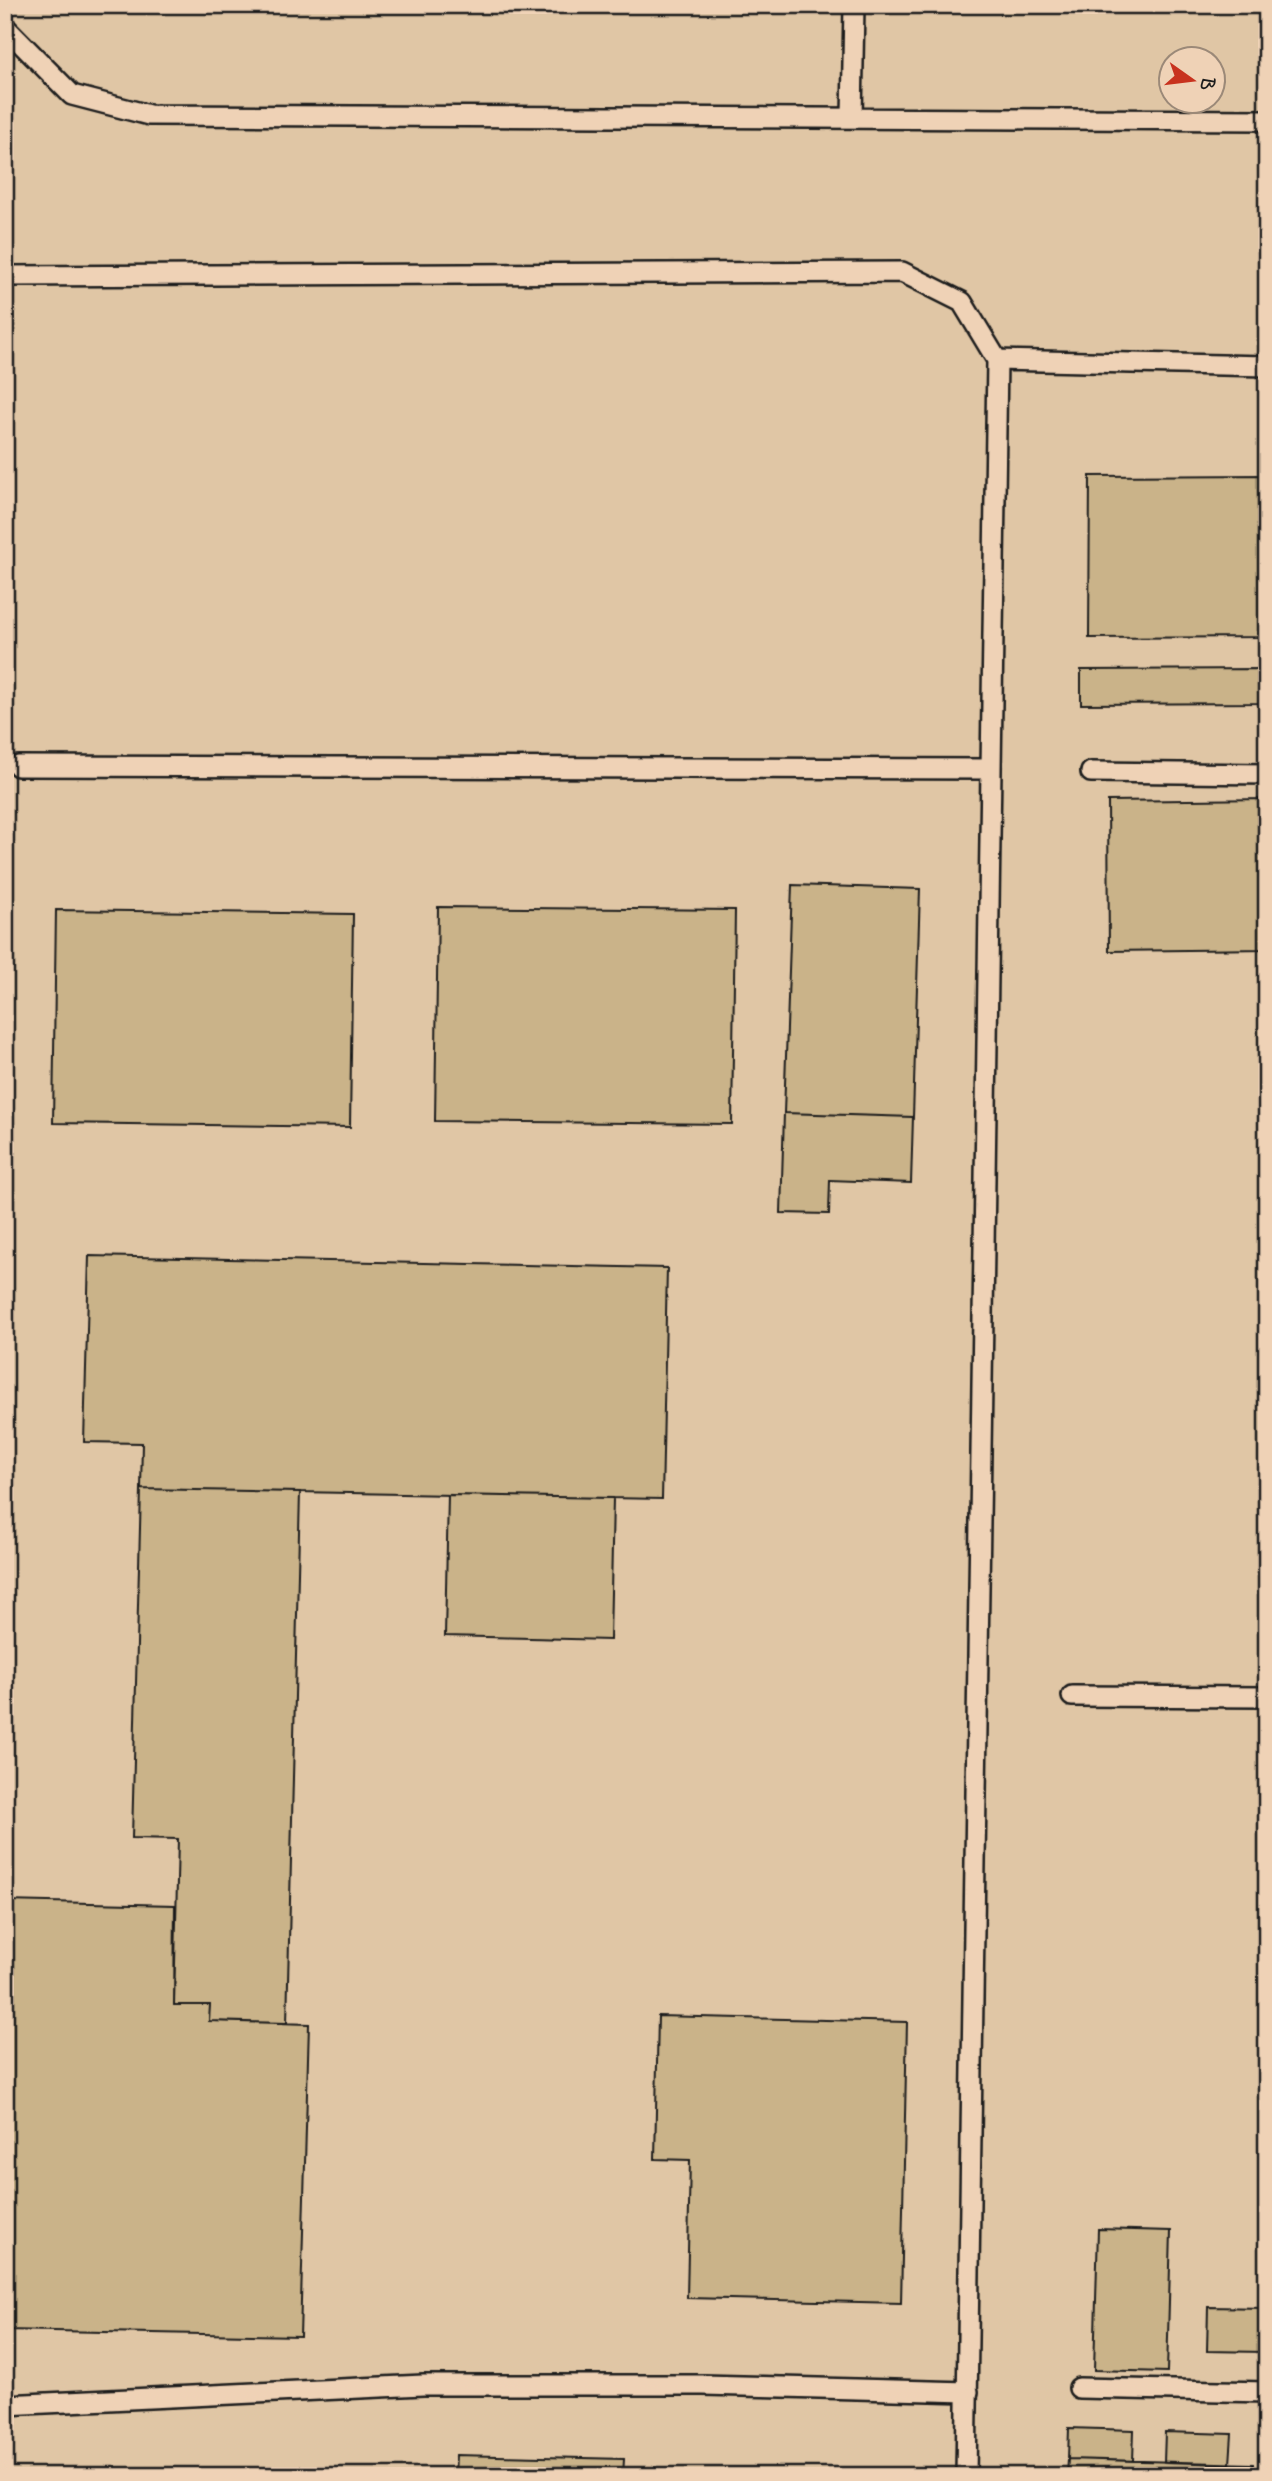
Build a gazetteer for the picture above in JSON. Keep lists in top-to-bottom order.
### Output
{
  "north": "right"
}
